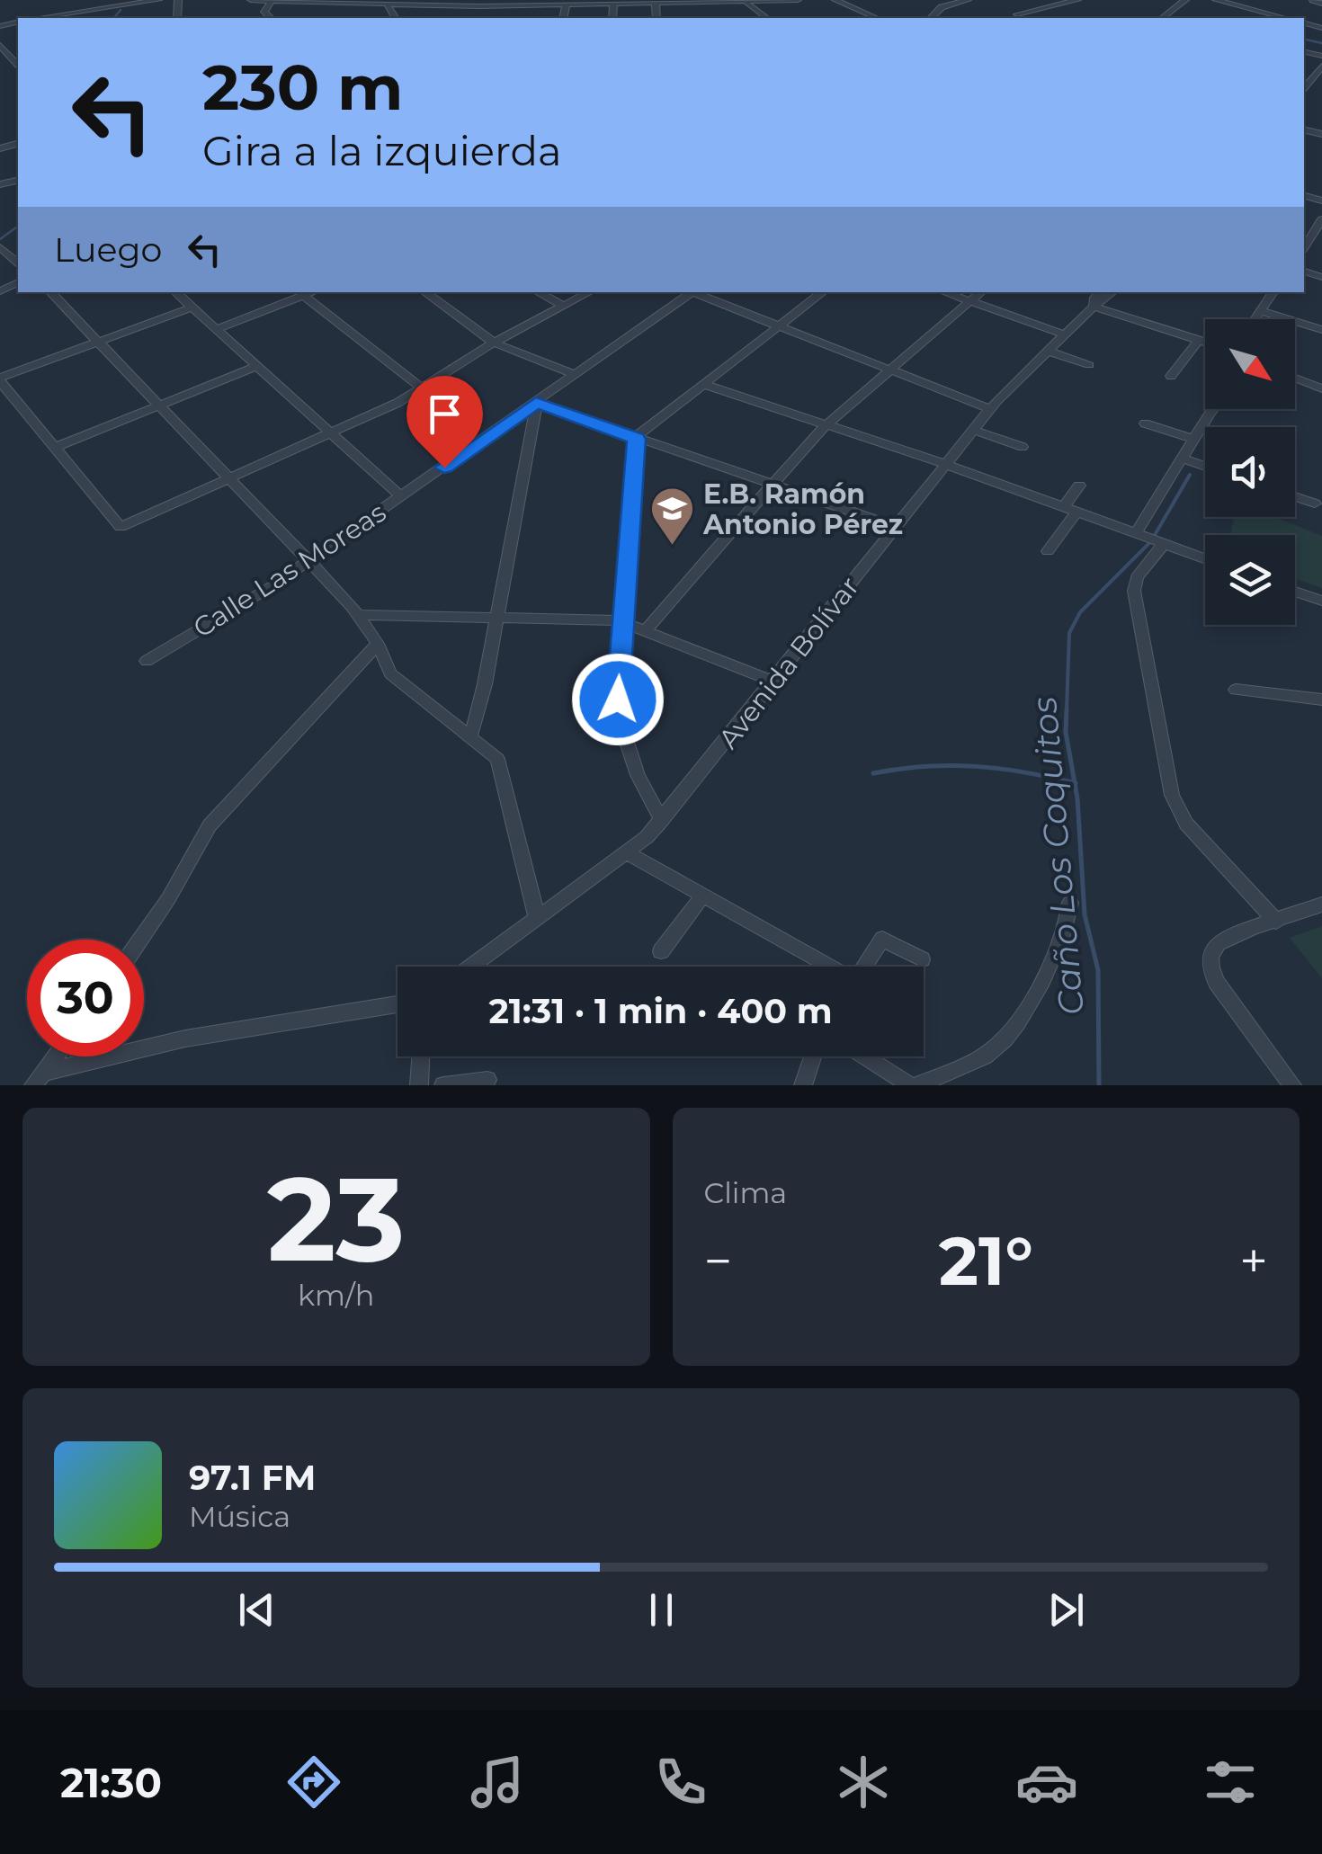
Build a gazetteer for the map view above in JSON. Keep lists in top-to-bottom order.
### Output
{
  "streets": {
    "street": ["Calle Las Moreas", "Avenida Bolívar"]
  },
  "water": ["Caño Los Coquitos"],
  "places": {
    "school or university": ["E.B. Ramón Antonio Pérez"]
  },
  "north": "bottom right",
  "page": {
    "turn": ["230 m", "Gira a la izquierda"],
    "then": "Luego",
    "limit": "30",
    "trip": "21:31 · 1 min · 400 m",
    "tile": [
      ["23", "km/h"],
      "Clima"
    ],
    "heat": ["−", "21°", "+"],
    "song": ["97.1 FM", "Música"],
    "tabs": "21:30"
  }
}
